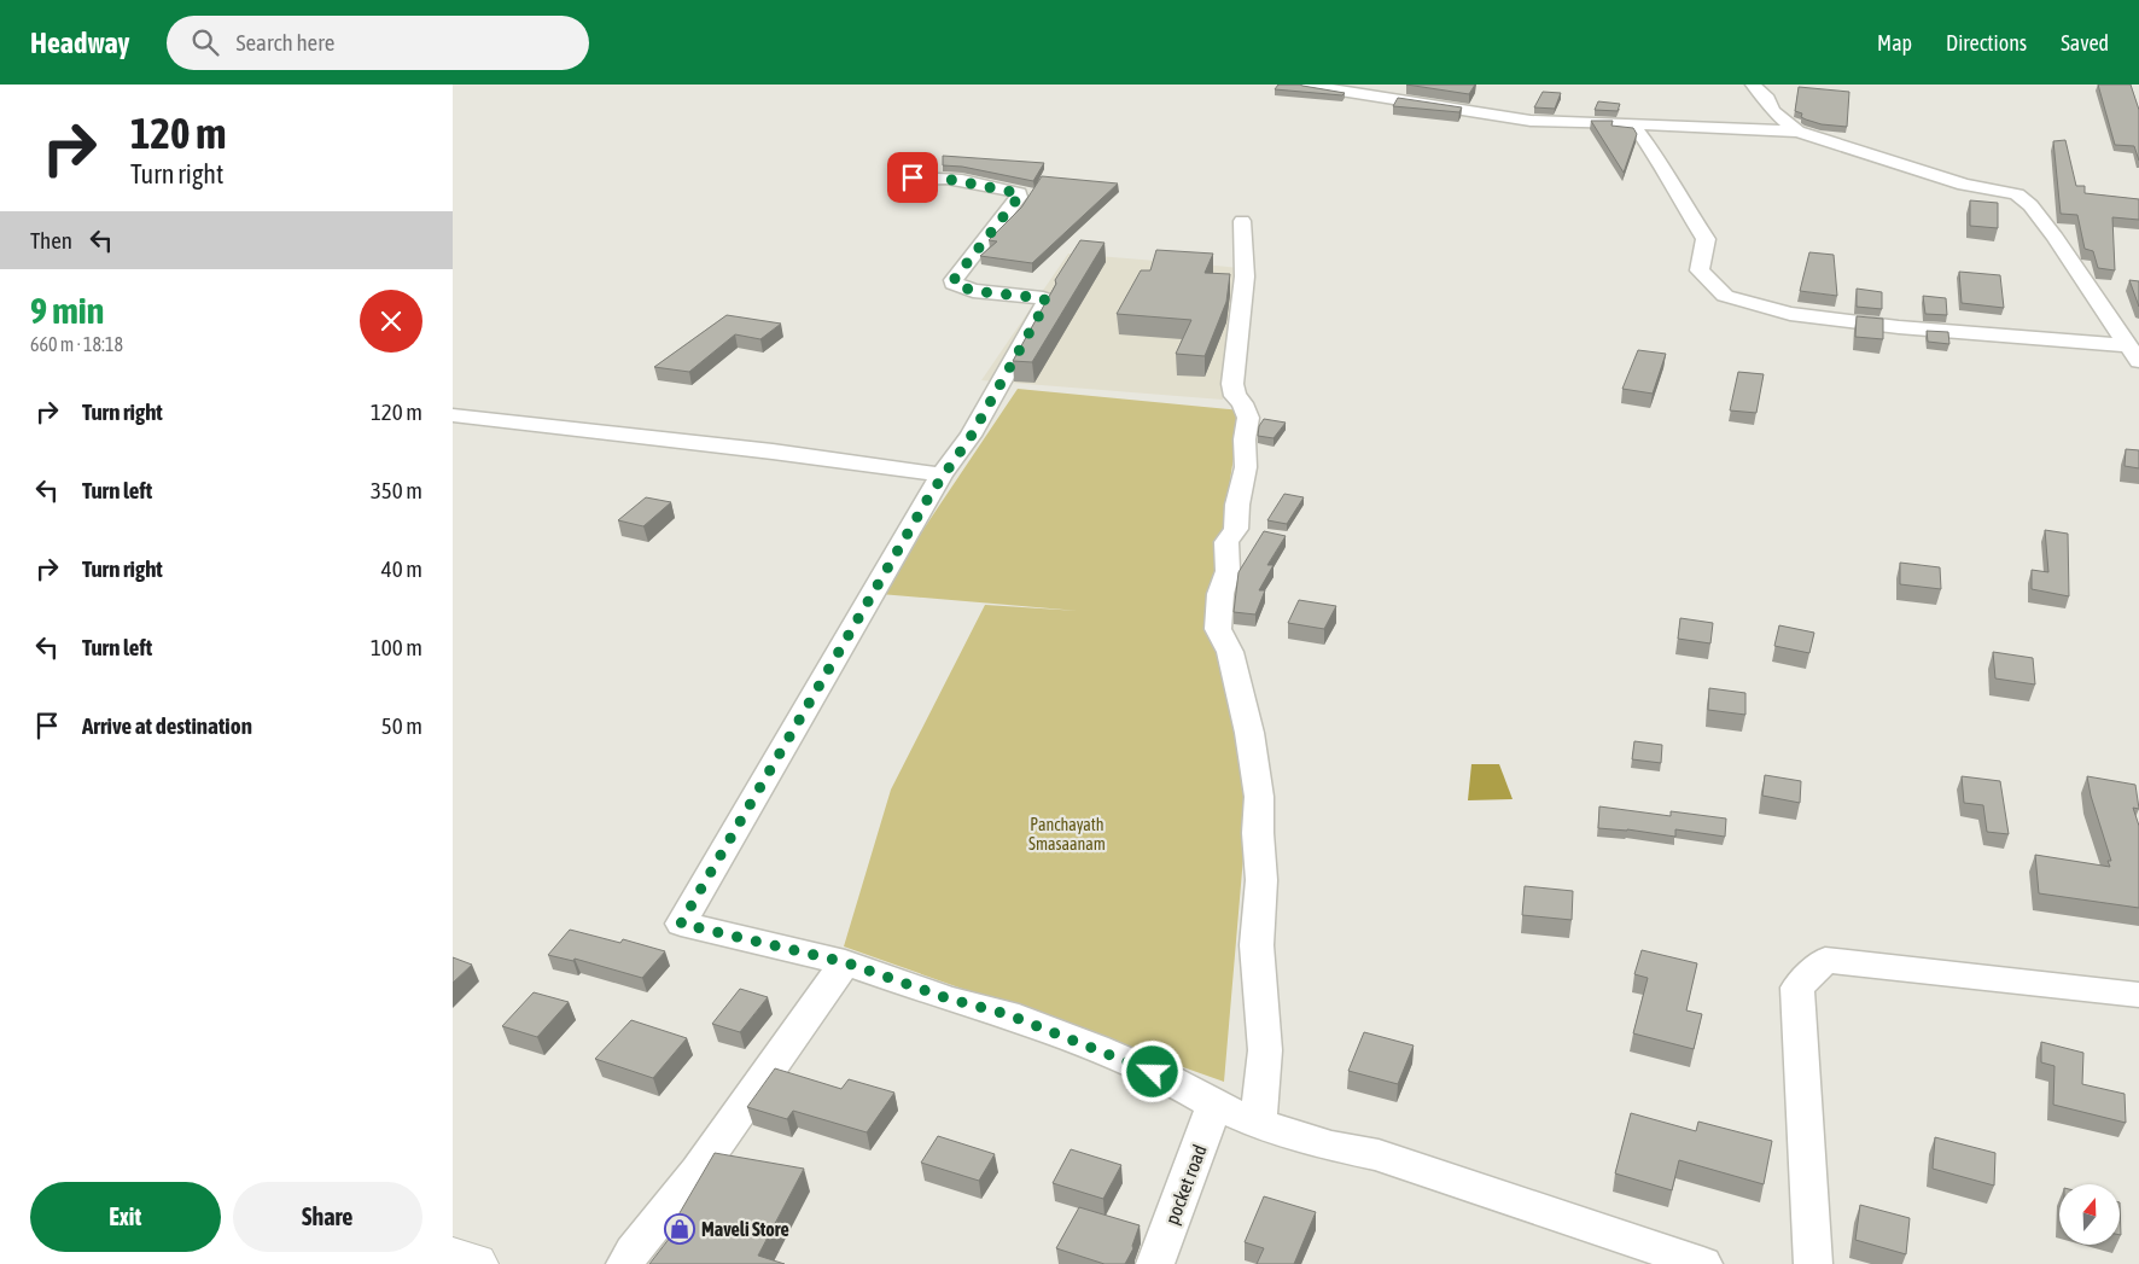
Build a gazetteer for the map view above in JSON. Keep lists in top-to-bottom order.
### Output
{
  "streets": {
    "street": ["pocket road"]
  },
  "parks": ["Panchayath Smasaanam"],
  "places": {
    "shop": ["Maveli Store"]
  },
  "north": "top",
  "page": {
    "header": "Headway",
    "search": "Search here",
    "nav": ["Map", "Directions", "Saved"],
    "turn": ["120 m", "Turn right"],
    "then": "Then",
    "heading": ["9 min", "660 m · 18:18"],
    "list": [
      {
        "name": "Turn right",
        "value": "120 m"
      },
      {
        "name": "Turn left",
        "value": "350 m"
      },
      {
        "name": "Turn right",
        "value": "40 m"
      },
      {
        "name": "Turn left",
        "value": "100 m"
      },
      {
        "name": "Arrive at destination",
        "value": "50 m"
      }
    ],
    "buttons": ["Exit", "Share"]
  }
}
